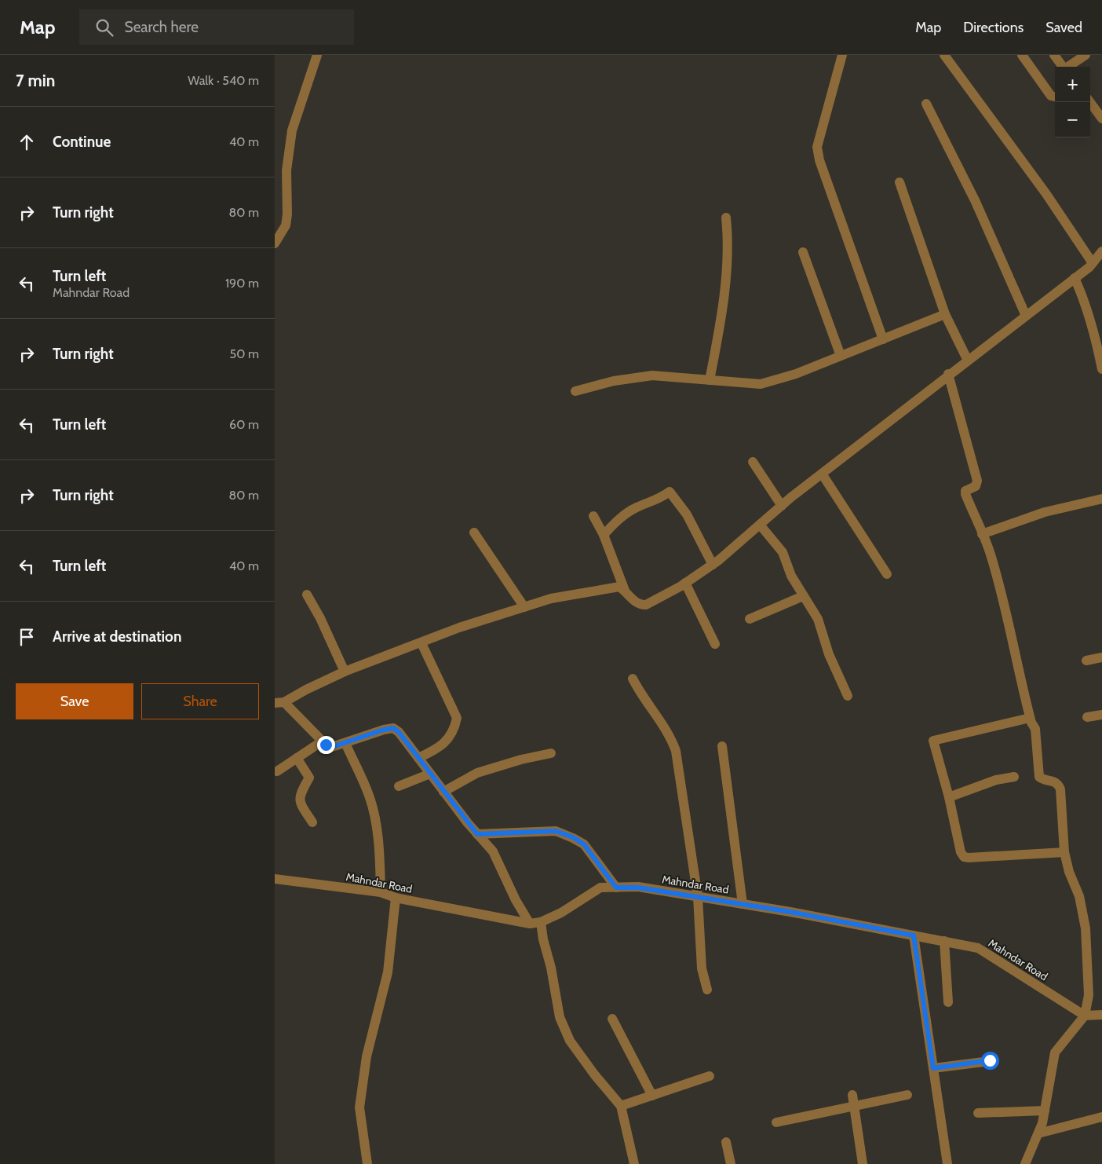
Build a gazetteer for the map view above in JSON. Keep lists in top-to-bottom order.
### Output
{
  "streets": {
    "street": ["Mahndar Road"]
  },
  "page": {
    "header": "Map",
    "search": "Search here",
    "nav": ["Map", "Directions", "Saved"],
    "heading": ["7 min", "Walk · 540 m"],
    "map_buttons": ["+", "−"],
    "list": [
      ["Continue", "40 m"],
      ["Turn right", "80 m"],
      ["Turn left", "Mahndar Road", "190 m"],
      ["Turn right", "50 m"],
      ["Turn left", "60 m"],
      ["Turn right", "80 m"],
      ["Turn left", "40 m"],
      "Arrive at destination"
    ],
    "buttons": ["Save", "Share"]
  }
}
